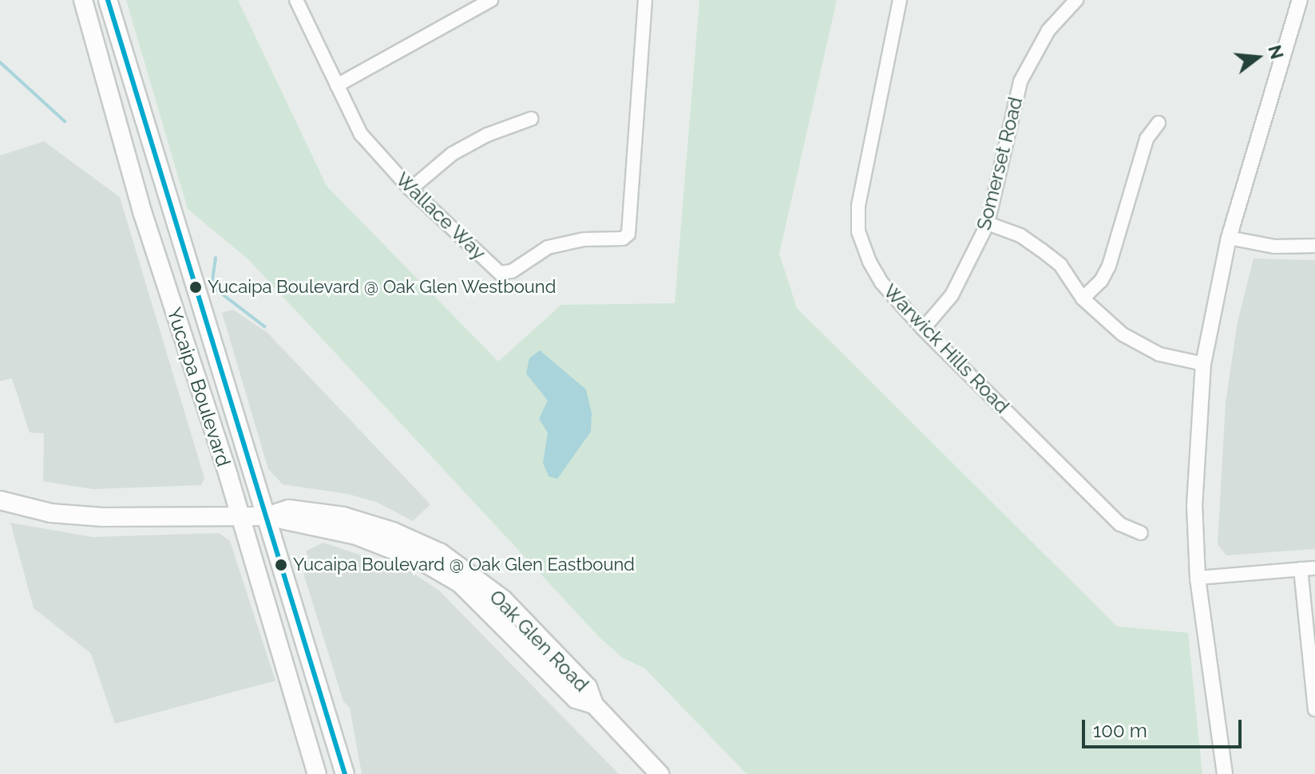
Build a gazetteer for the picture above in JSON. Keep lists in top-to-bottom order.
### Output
{
  "streets": {
    "main road": ["Yucaipa Boulevard", "Oak Glen Road"],
    "street": ["Somerset Road", "Wallace Way", "Warwick Hills Road"]
  },
  "crossings": [
    ["Somerset Road", "Warwick Hills Road"],
    ["Yucaipa Boulevard", "Oak Glen Road"]
  ],
  "places": ["Yucaipa Boulevard @ Oak Glen Westbound", "Yucaipa Boulevard @ Oak Glen Eastbound"],
  "scale_bar": "100 m",
  "north": "right"
}
